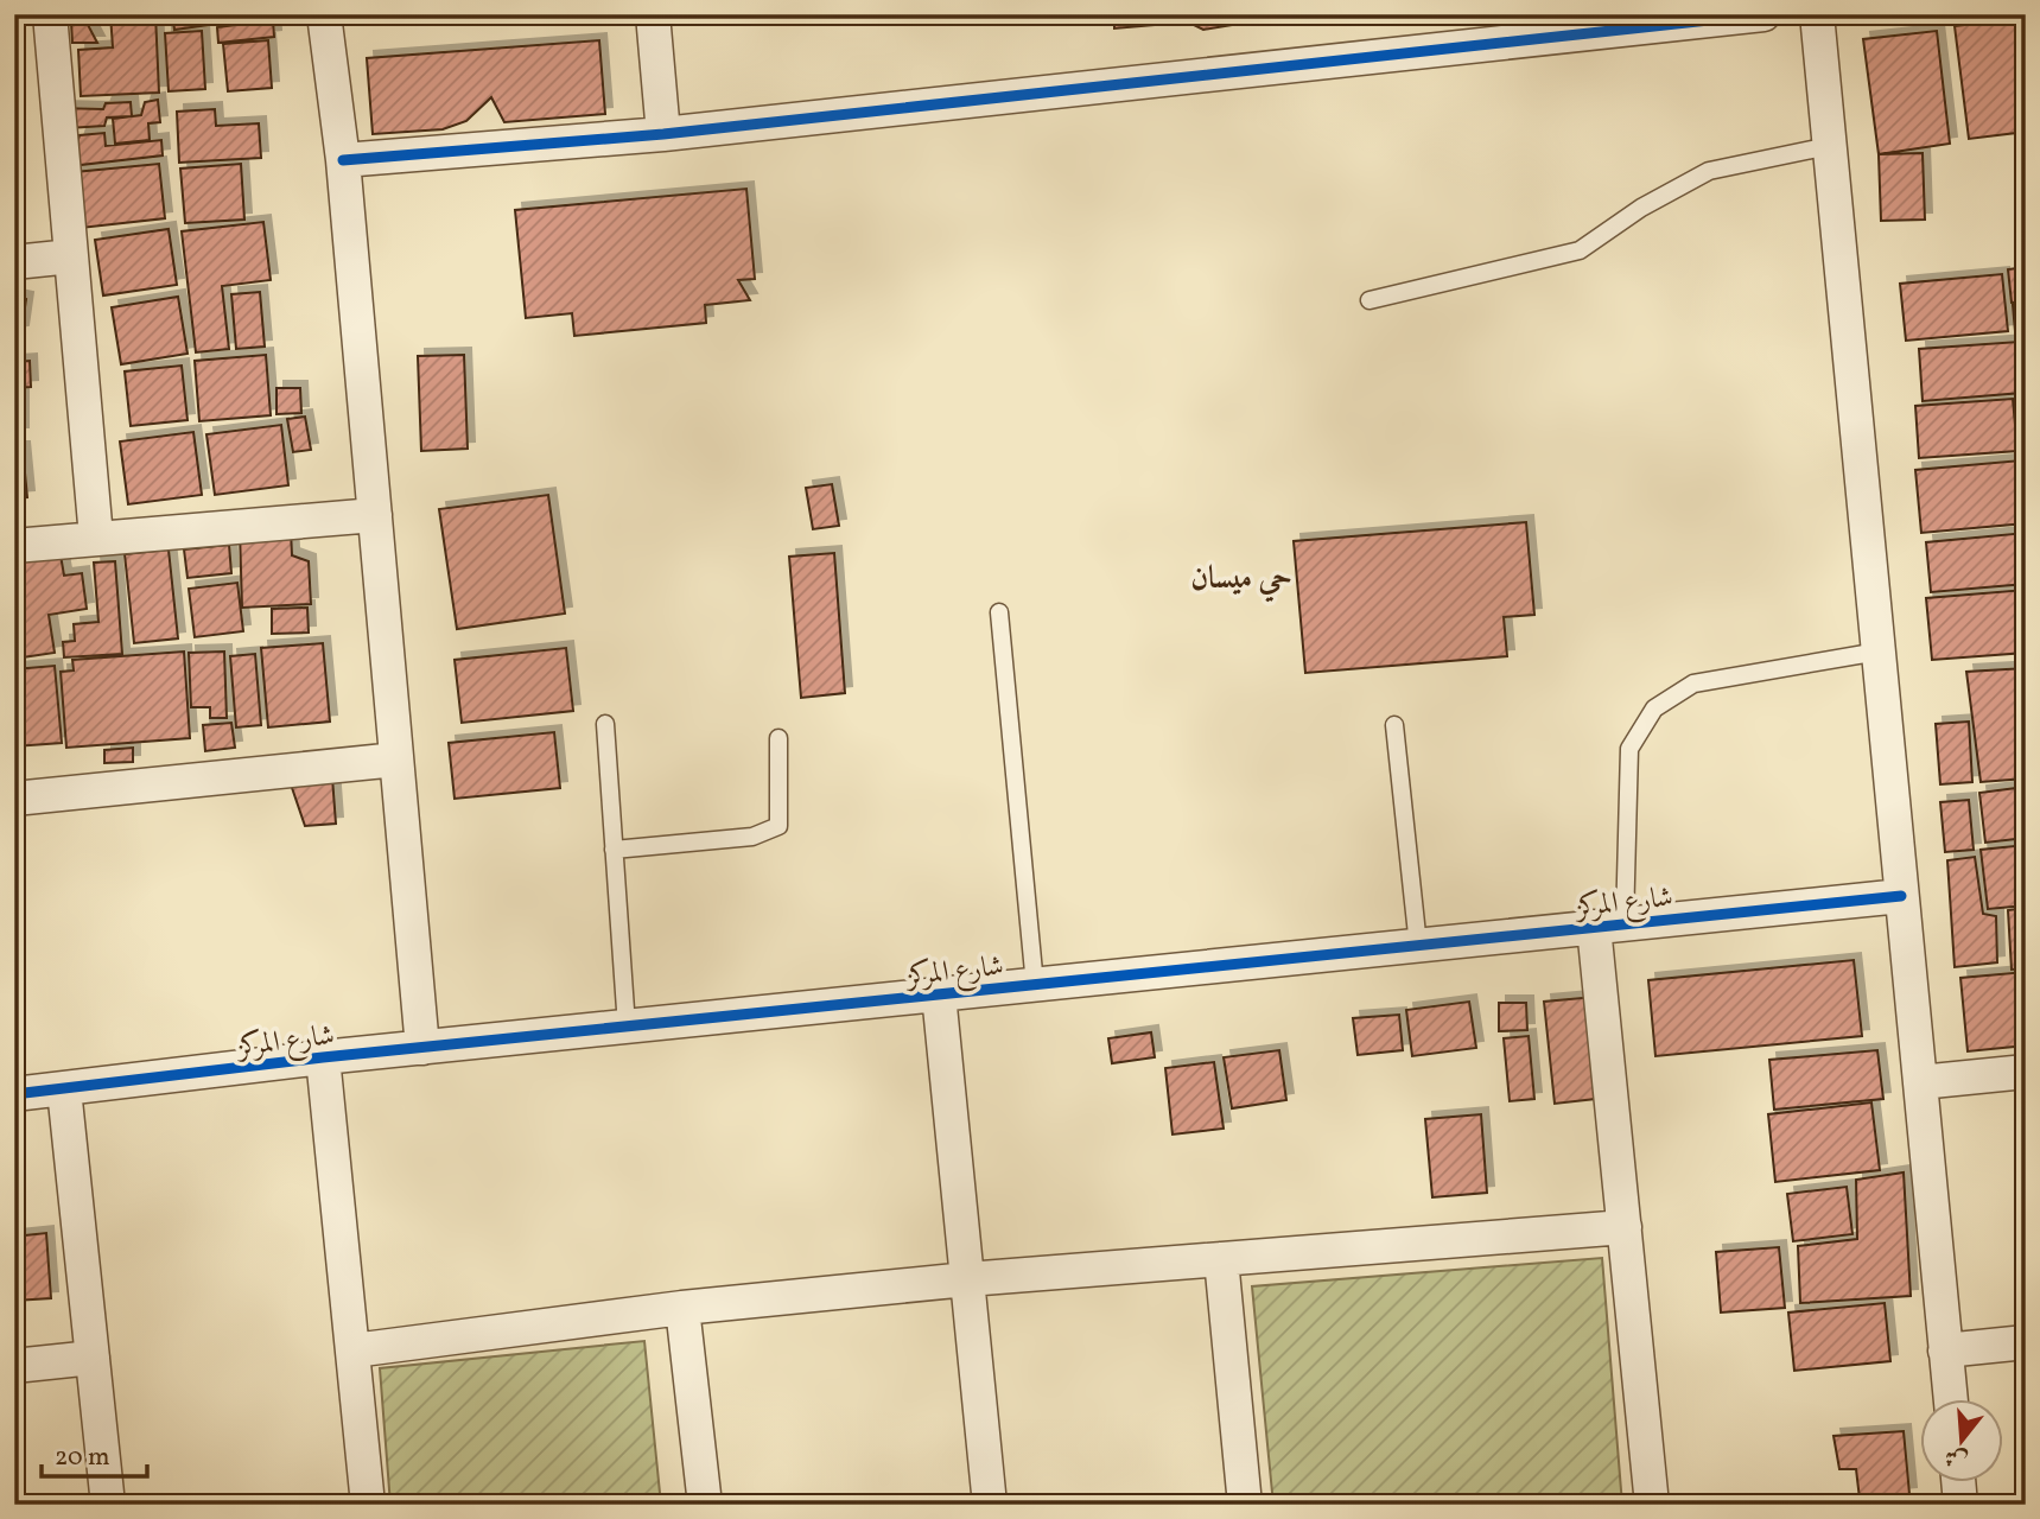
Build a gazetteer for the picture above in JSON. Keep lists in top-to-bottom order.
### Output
{
  "streets": {
    "street": ["شارع المركز"]
  },
  "districts": ["حي ميسان"],
  "scale_bar": "20 m",
  "north": "bottom"
}
